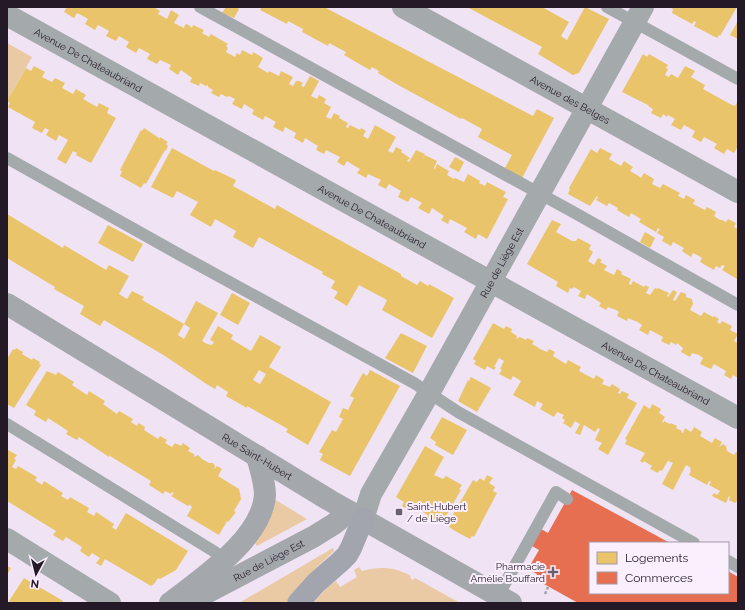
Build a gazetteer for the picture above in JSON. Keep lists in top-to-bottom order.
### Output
{
  "streets": {
    "street": [
      "Avenue De Chateaubriand",
      "Avenue des Belges",
      "Rue de Liège Est",
      "Rue Saint-Hubert"
    ]
  },
  "crossings": [
    ["Avenue De Chateaubriand", "Rue de Liège Est"],
    ["Avenue des Belges", "Rue de Liège Est"],
    ["Rue de Liège Est", "Rue Saint-Hubert"]
  ],
  "places": {
    "transit": ["Saint-Hubert / de Liège"],
    "health": ["Pharmacie Amélie Bouffard"]
  },
  "legend": ["Logements", "Commerces"],
  "north": "bottom"
}
